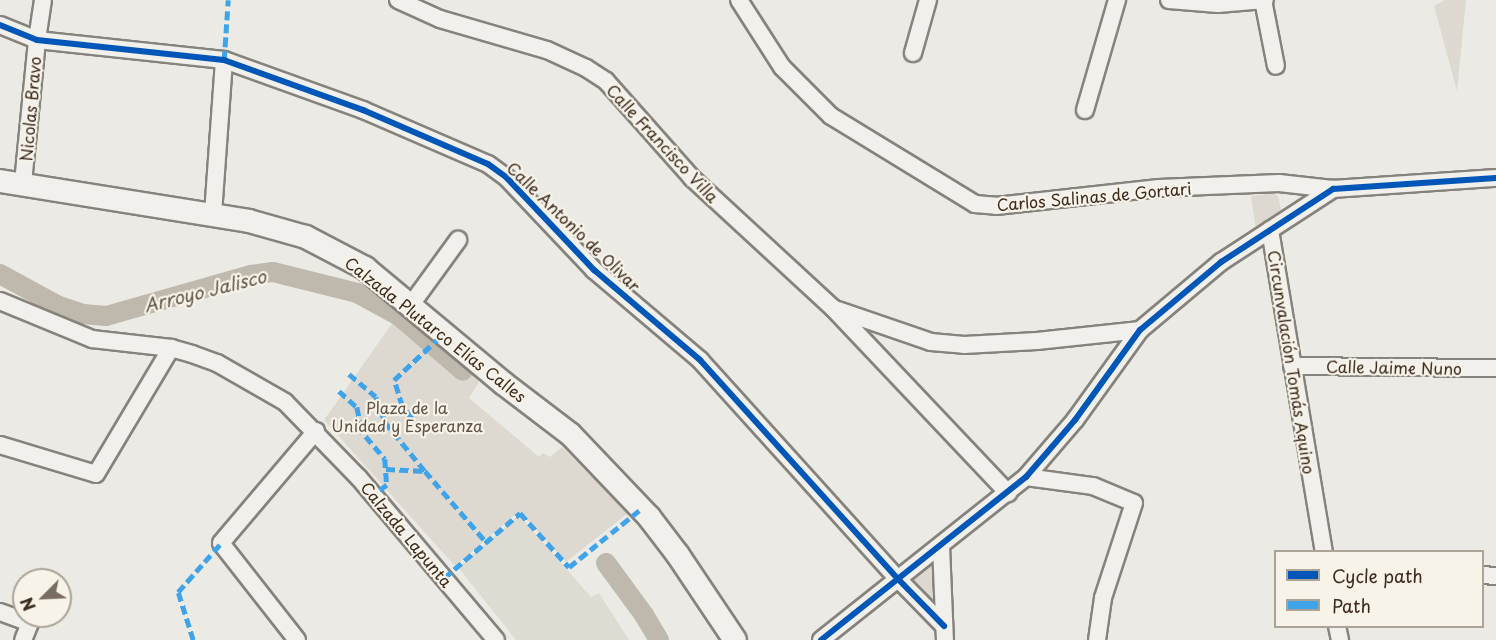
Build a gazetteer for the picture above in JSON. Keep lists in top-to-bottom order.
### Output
{
  "streets": {
    "main road": ["Calzada Plutarco Elías Calles"],
    "street": [
      "Nicolas Bravo",
      "Calle Francisco Villa",
      "Carlos Salinas de Gortari",
      "Calle Antonio de Olivar",
      "Circunvalación Tomás Aquino",
      "Calle Jaime Nuno",
      "Calzada Lapunta"
    ]
  },
  "crossings": [
    ["Nicolas Bravo", "Calle Antonio de Olivar"],
    ["Nicolas Bravo", "Calzada Plutarco Elías Calles"],
    ["Carlos Salinas de Gortari", "Circunvalación Tomás Aquino"],
    ["Circunvalación Tomás Aquino", "Calle Jaime Nuno"]
  ],
  "water": ["Arroyo Jalisco"],
  "parks": ["Plaza de la Unidad y Esperanza"],
  "legend": ["Cycle path", "Path"],
  "north": "bottom left"
}
